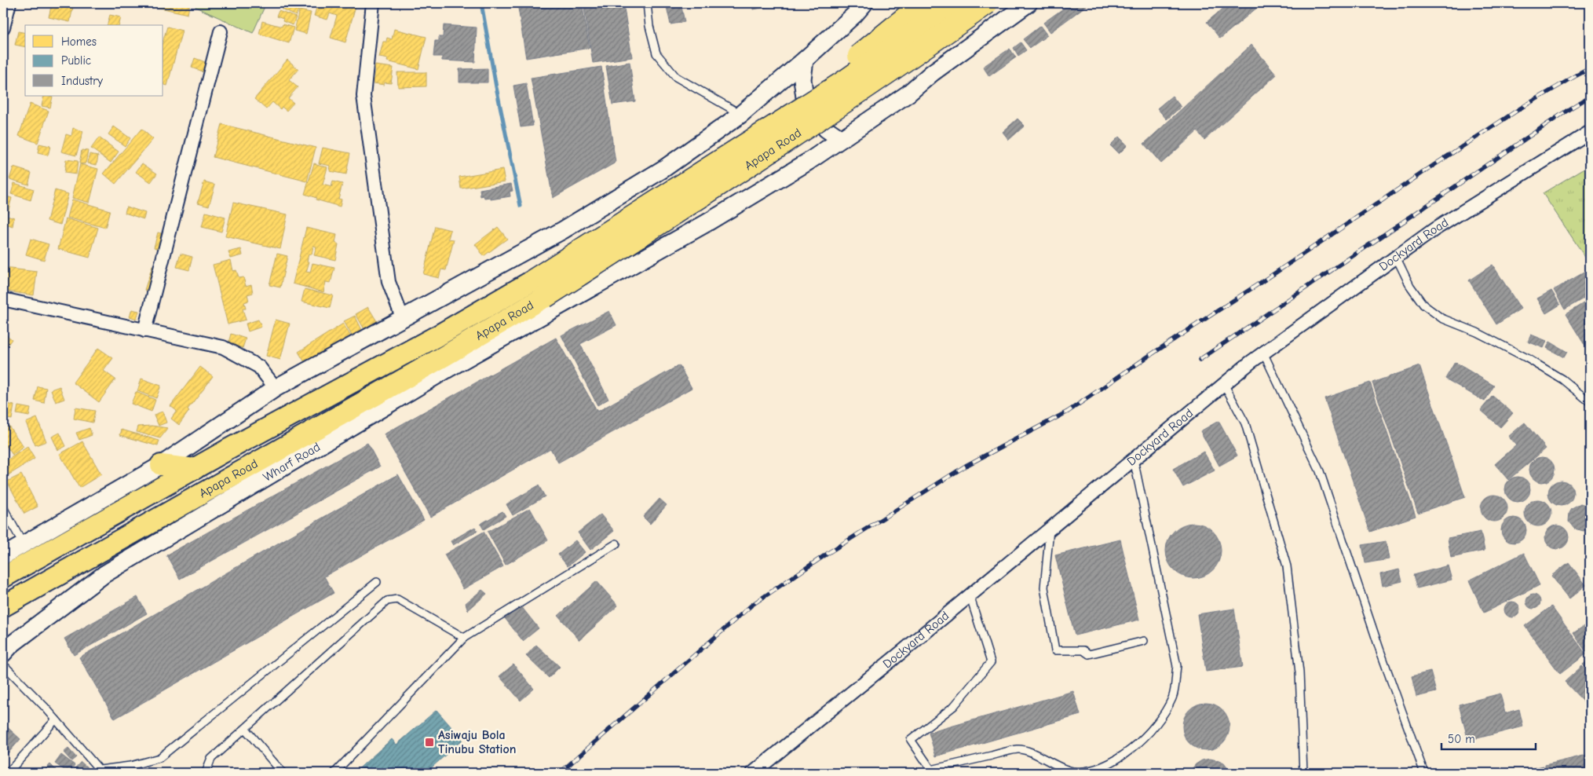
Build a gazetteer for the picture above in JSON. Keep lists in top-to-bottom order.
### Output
{
  "streets": {
    "highway": ["Apapa Road"],
    "street": ["Dockyard Road", "Wharf Road"]
  },
  "places": {
    "transit": ["Asiwaju Bola Tinubu Station"]
  },
  "legend": ["Homes", "Public", "Industry"],
  "scale_bar": "50 m"
}
